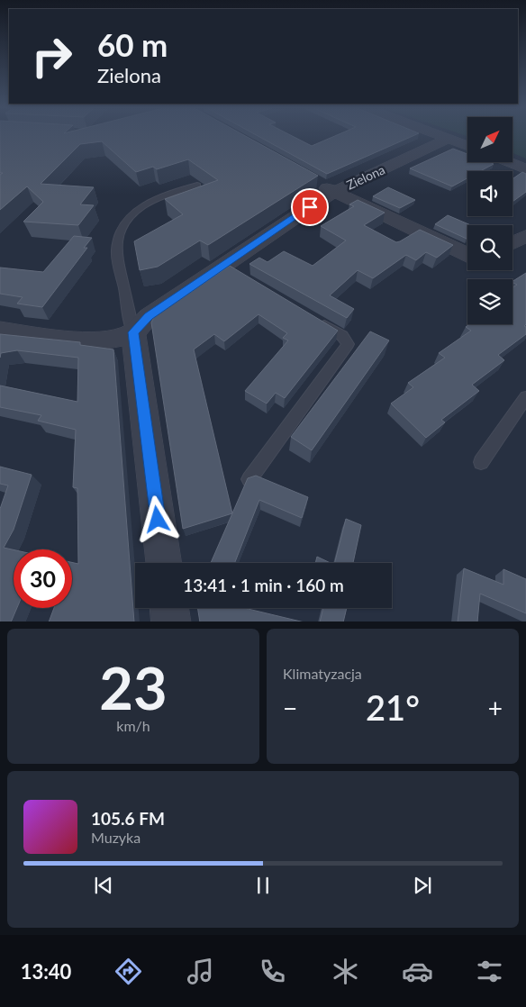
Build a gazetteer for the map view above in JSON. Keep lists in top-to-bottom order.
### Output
{
  "streets": {
    "street": ["Zielona"]
  },
  "north": "top right",
  "page": {
    "turn": ["60 m", "Zielona"],
    "limit": "30",
    "trip": "13:41 · 1 min · 160 m",
    "tile": [
      ["23", "km/h"],
      "Klimatyzacja"
    ],
    "heat": ["−", "21°", "+"],
    "song": ["105.6 FM", "Muzyka"],
    "tabs": "13:40"
  }
}
